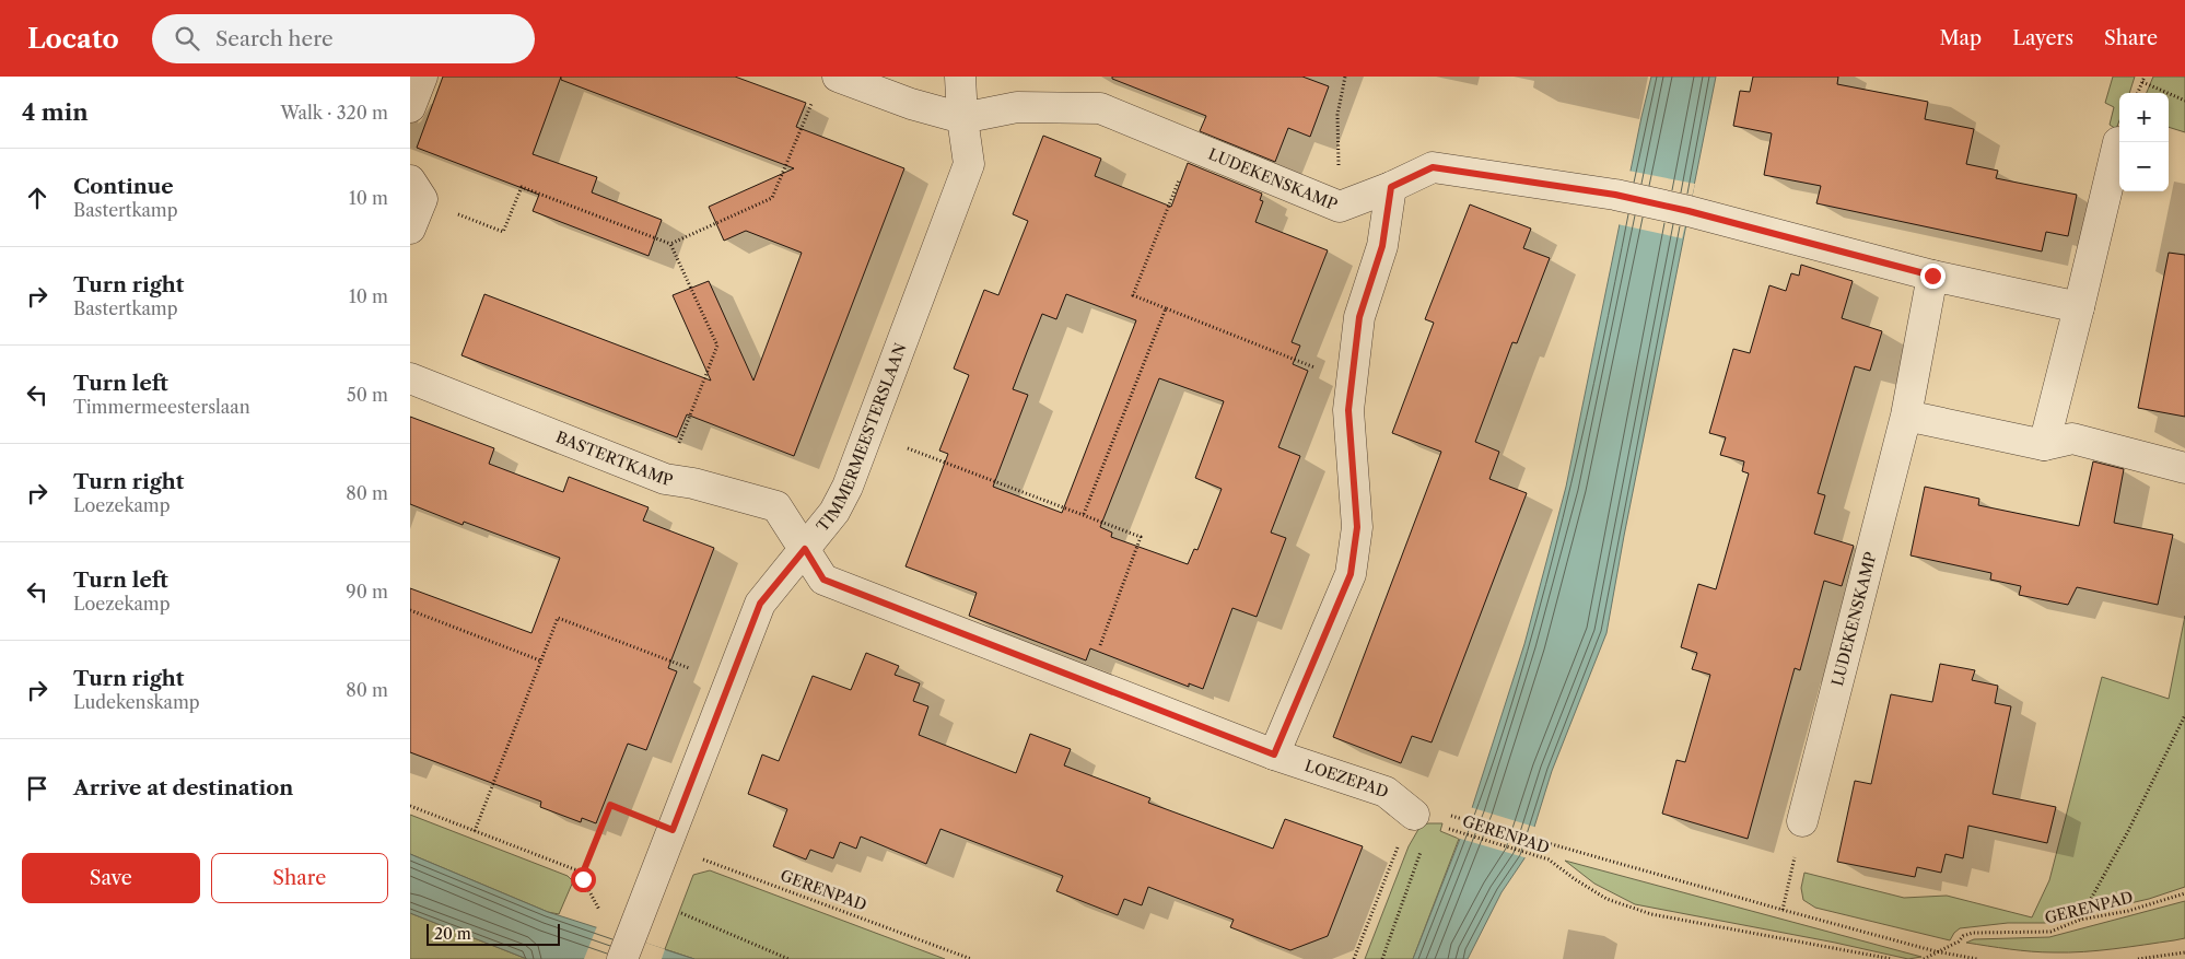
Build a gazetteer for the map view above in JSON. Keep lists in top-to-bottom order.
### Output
{
  "streets": {
    "street": [
      "LUDEKENSKAMP",
      "TIMMERMEESTERSLAAN",
      "BASTERTKAMP",
      "LOEZEPAD"
    ],
    "path": ["GERENPAD"]
  },
  "crossings": [
    ["LUDEKENSKAMP", "TIMMERMEESTERSLAAN"],
    ["TIMMERMEESTERSLAAN", "BASTERTKAMP"],
    ["TIMMERMEESTERSLAAN", "GERENPAD"],
    ["BASTERTKAMP", "LOEZEPAD"],
    ["LOEZEPAD", "GERENPAD"]
  ],
  "scale_bar": "20 m",
  "page": {
    "header": "Locato",
    "search": "Search here",
    "nav": ["Map", "Layers", "Share"],
    "heading": ["4 min", "Walk · 320 m"],
    "map_buttons": ["+", "−"],
    "list": [
      ["Continue", "Bastertkamp", "10 m"],
      ["Turn right", "Bastertkamp", "10 m"],
      ["Turn left", "Timmermeesterslaan", "50 m"],
      ["Turn right", "Loezekamp", "80 m"],
      ["Turn left", "Loezekamp", "90 m"],
      ["Turn right", "Ludekenskamp", "80 m"],
      "Arrive at destination"
    ],
    "buttons": ["Save", "Share"],
    "scale": "20 m"
  }
}
